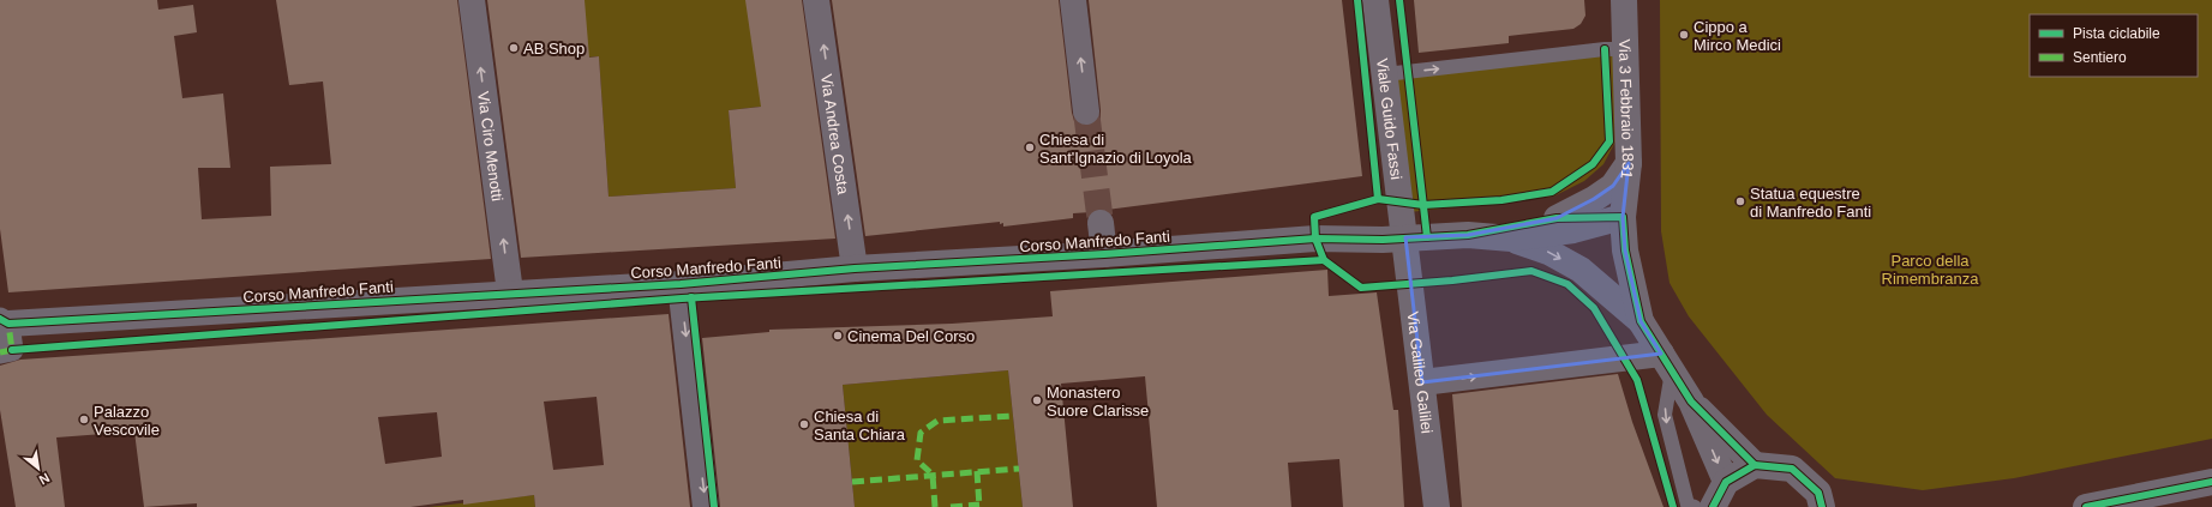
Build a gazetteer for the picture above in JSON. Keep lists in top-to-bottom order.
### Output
{
  "streets": {
    "street": [
      "Via 3 Febbraio 1831",
      "Viale Guido Fassi",
      "Via Andrea Costa",
      "Via Ciro Menotti",
      "Corso Manfredo Fanti",
      "Via Galileo Galilei"
    ]
  },
  "crossings": [
    ["Viale Guido Fassi", "Corso Manfredo Fanti"],
    ["Viale Guido Fassi", "Via Galileo Galilei"],
    ["Via Andrea Costa", "Corso Manfredo Fanti"],
    ["Via Ciro Menotti", "Corso Manfredo Fanti"],
    ["Corso Manfredo Fanti", "Via Galileo Galilei"]
  ],
  "one_way": ["Via Andrea Costa", "Via Ciro Menotti"],
  "parks": ["Parco della Rimembranza"],
  "places": [
    "Cippo a Mirco Medici",
    "AB Shop",
    "Chiesa di Sant'Ignazio di Loyola",
    "Statua equestre di Manfredo Fanti",
    "Cinema Del Corso",
    "Monastero Suore Clarisse",
    "Palazzo Vescovile",
    "Chiesa di Santa Chiara"
  ],
  "legend": ["Pista ciclabile", "Sentiero"],
  "north": "bottom right"
}
